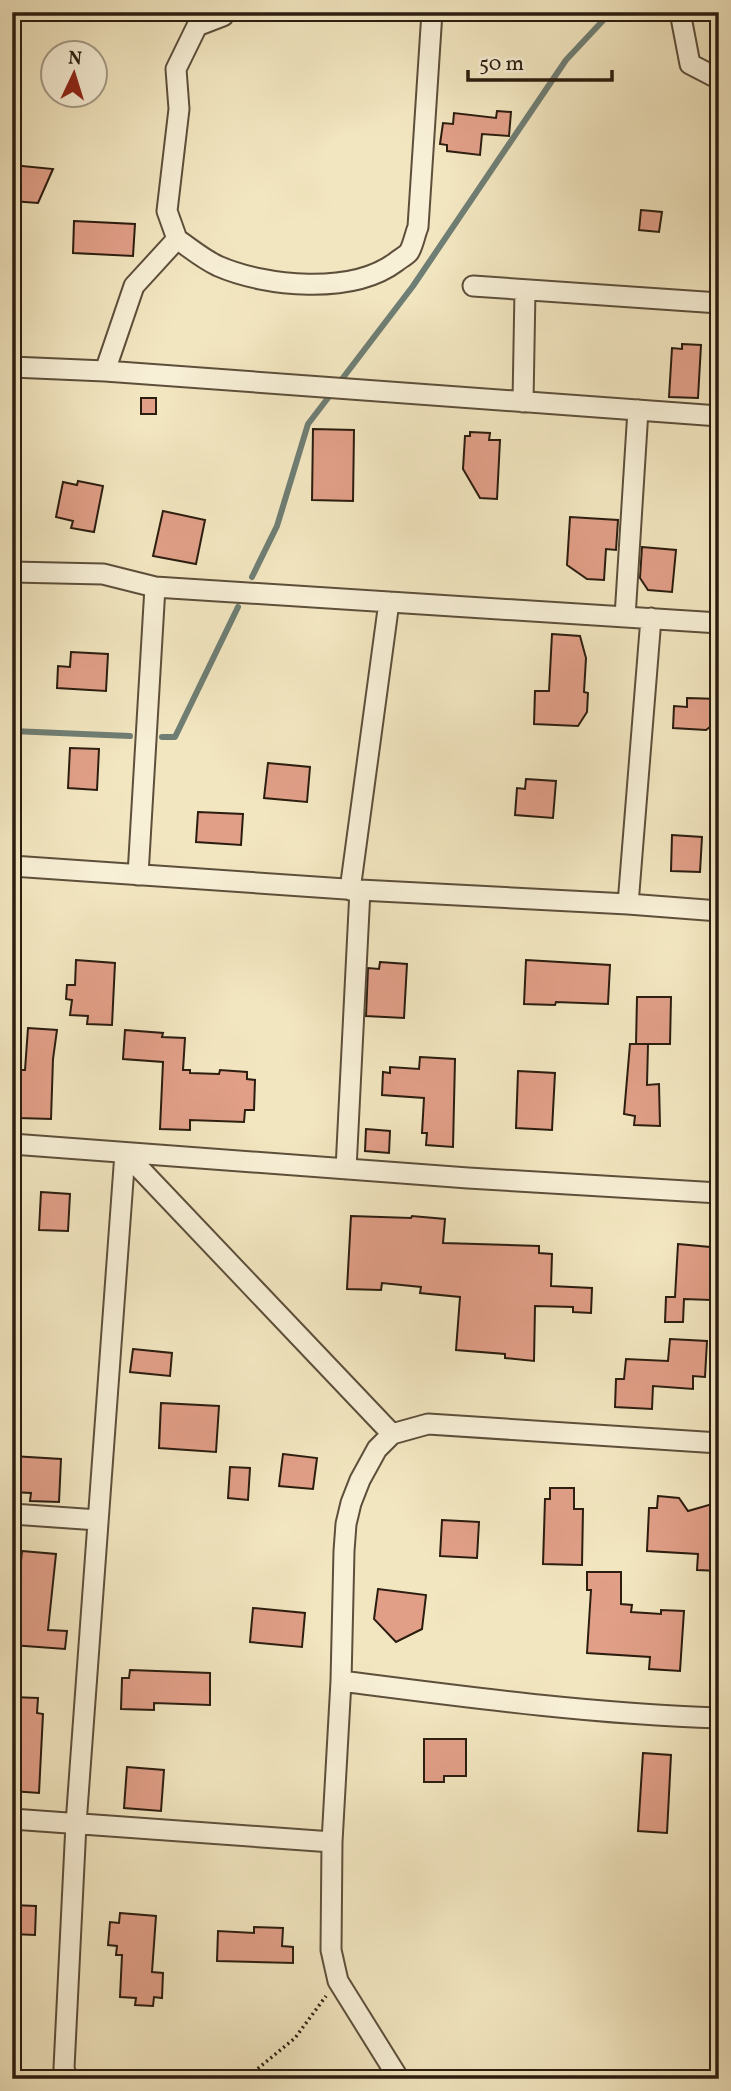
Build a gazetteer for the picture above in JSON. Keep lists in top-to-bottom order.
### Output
{
  "scale_bar": "50 m",
  "north": "top"
}
